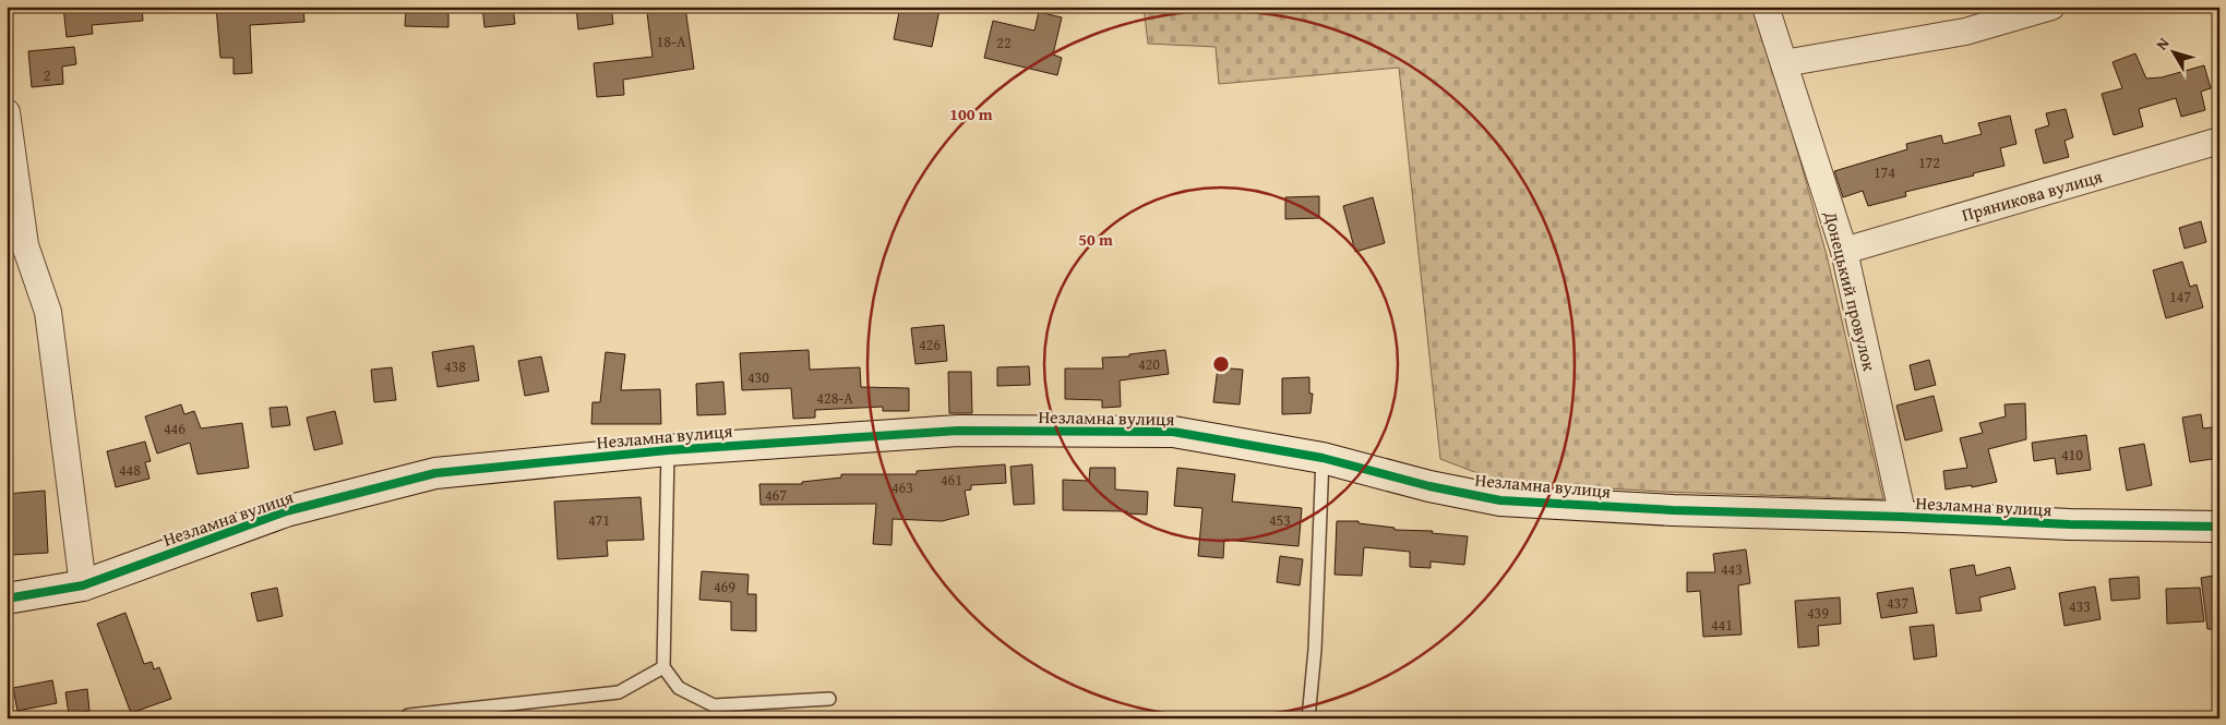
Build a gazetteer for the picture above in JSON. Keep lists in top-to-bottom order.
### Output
{
  "streets": {
    "street": ["Пряникова вулиця", "Донецький провулок", "Незламна вулиця"]
  },
  "crossings": [
    ["Пряникова вулиця", "Донецький провулок"],
    ["Донецький провулок", "Незламна вулиця"]
  ],
  "house_numbers": [
    "18-А",
    "22",
    "2",
    "172",
    "174",
    "147",
    "426",
    "420",
    "438",
    "430",
    "428-А",
    "446",
    "410",
    "448",
    "461",
    "463",
    "467",
    "471",
    "453",
    "443",
    "469",
    "437",
    "433",
    "439",
    "441"
  ],
  "north": "top left",
  "rings": ["100 m", "50 m"]
}
